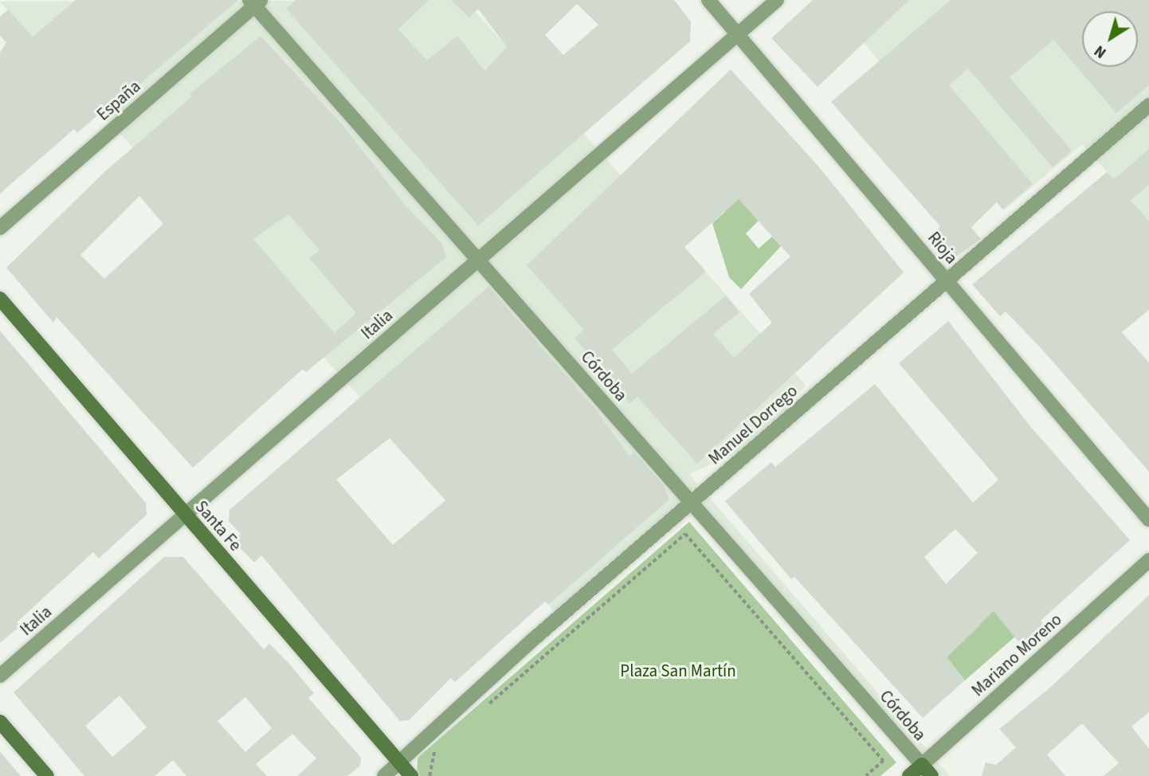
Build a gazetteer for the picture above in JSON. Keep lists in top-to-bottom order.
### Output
{
  "streets": {
    "main road": ["Córdoba", "Santa Fe", "Mariano Moreno"],
    "street": [
      "España",
      "Rioja",
      "Italia",
      "Manuel Dorrego"
    ]
  },
  "crossings": [
    ["España", "Córdoba"],
    ["Rioja", "Italia"],
    ["Rioja", "Manuel Dorrego"],
    ["Italia", "Córdoba"],
    ["Italia", "Santa Fe"],
    ["Córdoba", "Manuel Dorrego"],
    ["Córdoba", "Mariano Moreno"],
    ["Manuel Dorrego", "Santa Fe"]
  ],
  "parks": ["Plaza San Martín"],
  "north": "bottom left"
}
